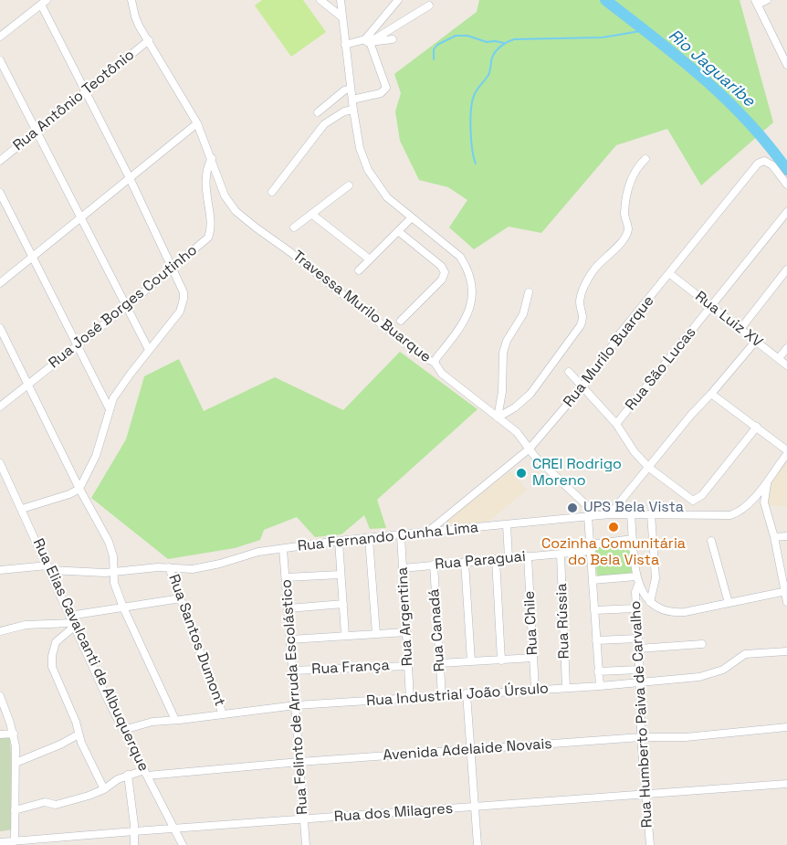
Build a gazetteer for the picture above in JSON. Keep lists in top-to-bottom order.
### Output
{
  "streets": {
    "street": [
      "Rua Antônio Teotônio",
      "Rua José Borges Coutinho",
      "Travessa Murilo Buarque",
      "Rua Luiz XV",
      "Rua Murilo Buarque",
      "Rua São Lucas",
      "Rua Fernando Cunha Lima",
      "Rua Paraguai",
      "Rua Argentina",
      "Rua Rússia",
      "Rua Chile",
      "Rua Canadá",
      "Rua Santos Dumont",
      "Rua Elias Cavalcanti de Albuquerque",
      "Rua França",
      "Rua Industrial João Úrsulo",
      "Rua Felinto de Arruda Escolástico",
      "Rua Humberto Paiva de Carvalho",
      "Avenida Adelaide Novais",
      "Rua dos Milagres"
    ]
  },
  "crossings": [
    ["Rua Antônio Teotônio", "Travessa Murilo Buarque"],
    ["Rua José Borges Coutinho", "Travessa Murilo Buarque"],
    ["Travessa Murilo Buarque", "Rua Murilo Buarque"],
    ["Travessa Murilo Buarque", "Rua Fernando Cunha Lima"],
    ["Rua Luiz XV", "Rua Murilo Buarque"],
    ["Rua Luiz XV", "Rua São Lucas"],
    ["Rua Murilo Buarque", "Rua Fernando Cunha Lima"],
    ["Rua Fernando Cunha Lima", "Rua Argentina"],
    ["Rua Fernando Cunha Lima", "Rua Santos Dumont"],
    ["Rua Fernando Cunha Lima", "Rua Elias Cavalcanti de Albuquerque"],
    ["Rua Fernando Cunha Lima", "Rua Felinto de Arruda Escolástico"],
    ["Rua Fernando Cunha Lima", "Rua Humberto Paiva de Carvalho"],
    ["Rua Paraguai", "Rua Argentina"],
    ["Rua Paraguai", "Rua Rússia"],
    ["Rua Paraguai", "Rua Chile"],
    ["Rua Paraguai", "Rua Canadá"],
    ["Rua Paraguai", "Rua Humberto Paiva de Carvalho"],
    ["Rua Argentina", "Rua França"],
    ["Rua Argentina", "Rua Industrial João Úrsulo"],
    ["Rua Rússia", "Rua Industrial João Úrsulo"],
    ["Rua Chile", "Rua Industrial João Úrsulo"],
    ["Rua Canadá", "Rua Industrial João Úrsulo"],
    ["Rua Santos Dumont", "Rua Industrial João Úrsulo"],
    ["Rua Elias Cavalcanti de Albuquerque", "Rua Industrial João Úrsulo"],
    ["Rua Elias Cavalcanti de Albuquerque", "Avenida Adelaide Novais"],
    ["Rua Elias Cavalcanti de Albuquerque", "Rua dos Milagres"],
    ["Rua França", "Rua Felinto de Arruda Escolástico"],
    ["Rua Industrial João Úrsulo", "Rua Felinto de Arruda Escolástico"],
    ["Rua Industrial João Úrsulo", "Rua Humberto Paiva de Carvalho"],
    ["Rua Felinto de Arruda Escolástico", "Avenida Adelaide Novais"],
    ["Rua Felinto de Arruda Escolástico", "Rua dos Milagres"],
    ["Rua Humberto Paiva de Carvalho", "Avenida Adelaide Novais"],
    ["Rua Humberto Paiva de Carvalho", "Rua dos Milagres"]
  ],
  "water": ["Rio Jaguaribe"],
  "places": ["CREI Rodrigo Moreno", "UPS Bela Vista", "Cozinha Comunitária do Bela Vista"]
}
